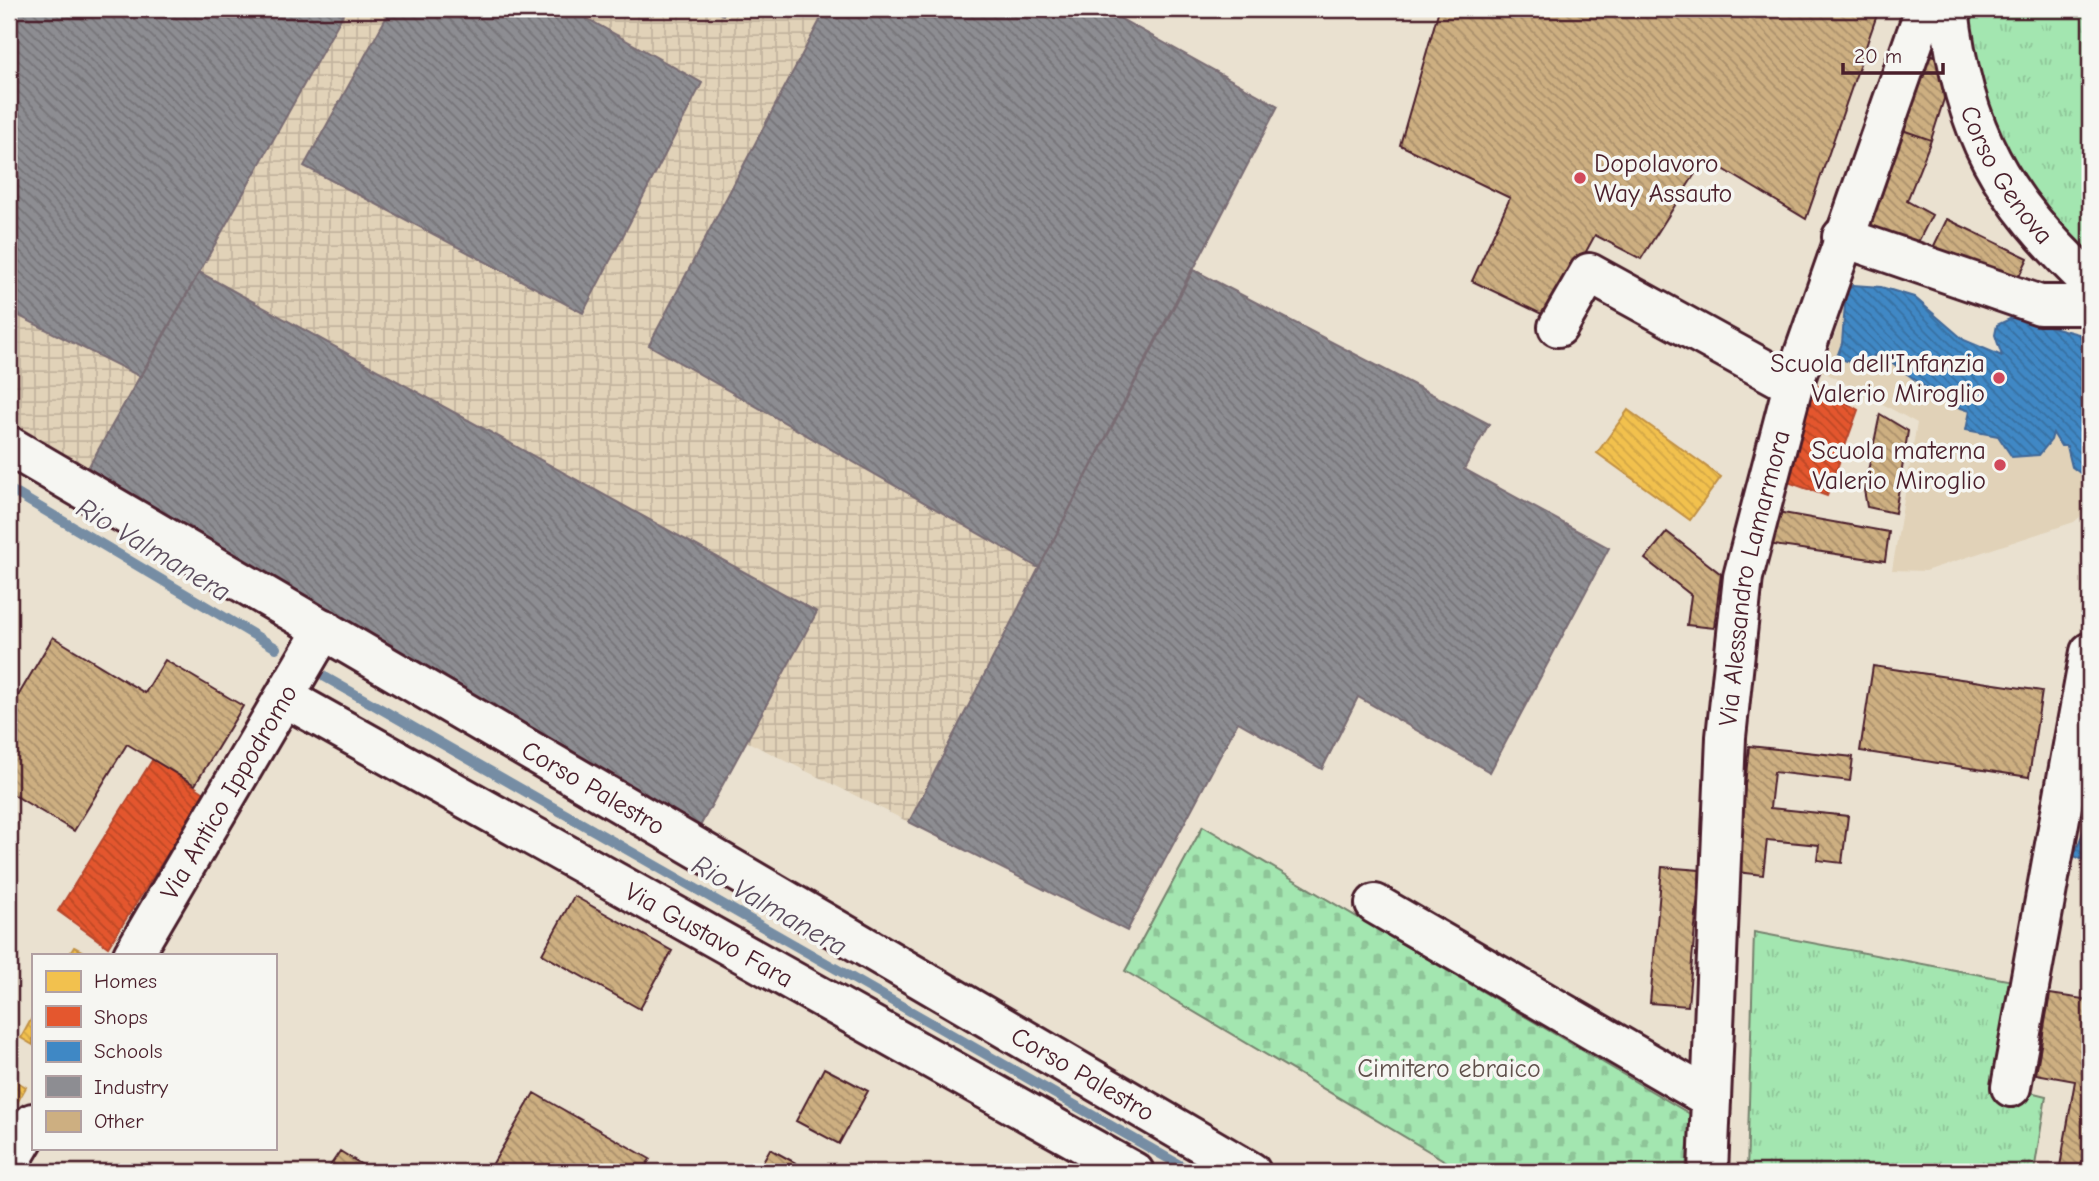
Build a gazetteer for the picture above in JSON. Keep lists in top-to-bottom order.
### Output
{
  "streets": {
    "street": [
      "Corso Genova",
      "Via Alessandro Lamarmora",
      "Corso Palestro",
      "Via Antico Ippodromo",
      "Via Gustavo Fara"
    ]
  },
  "crossings": [
    ["Corso Palestro", "Via Antico Ippodromo"],
    ["Via Antico Ippodromo", "Via Gustavo Fara"]
  ],
  "water": ["Rio Valmanera"],
  "parks": ["Cimitero ebraico"],
  "places": ["Dopolavoro Way Assauto", "Scuola dell'Infanzia Valerio Miroglio", "Scuola materna Valerio Miroglio"],
  "legend": [
    "Homes",
    "Shops",
    "Schools",
    "Industry",
    "Other"
  ],
  "scale_bar": "20 m"
}
